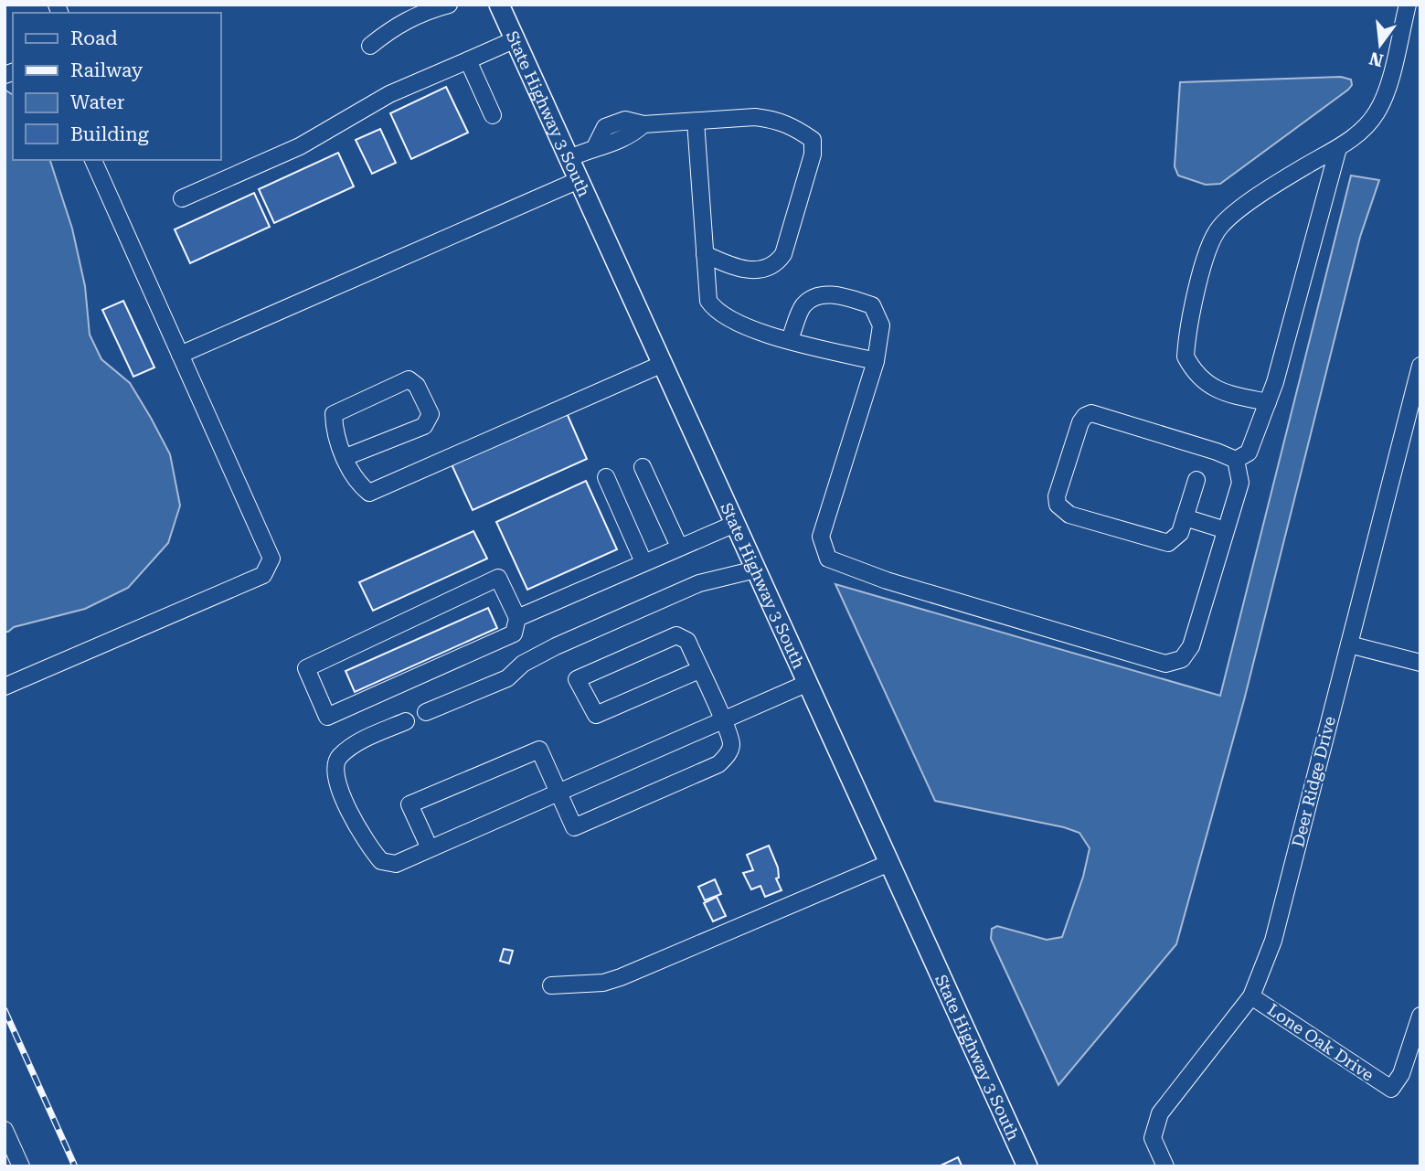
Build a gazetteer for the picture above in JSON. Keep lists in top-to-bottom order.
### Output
{
  "streets": {
    "main road": ["State Highway 3 South"],
    "street": ["Deer Ridge Drive", "Lone Oak Drive"]
  },
  "crossings": [
    ["Deer Ridge Drive", "Lone Oak Drive"]
  ],
  "legend": [
    "Road",
    "Railway",
    "Water",
    "Building"
  ],
  "north": "bottom"
}
